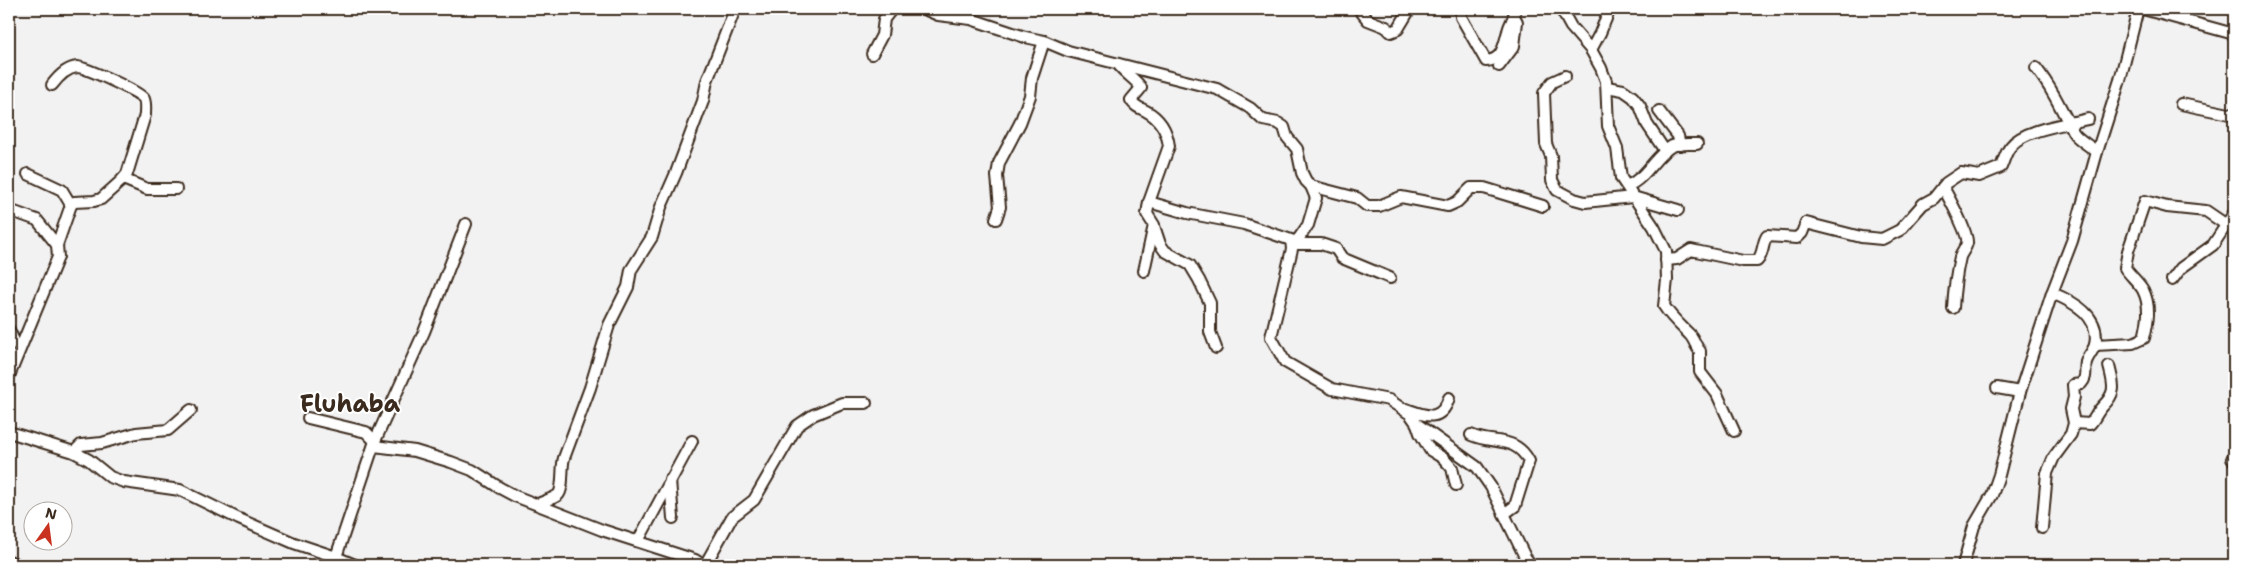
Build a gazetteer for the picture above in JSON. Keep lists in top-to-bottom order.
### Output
{
  "districts": ["Fluhaba"],
  "north": "top"
}
